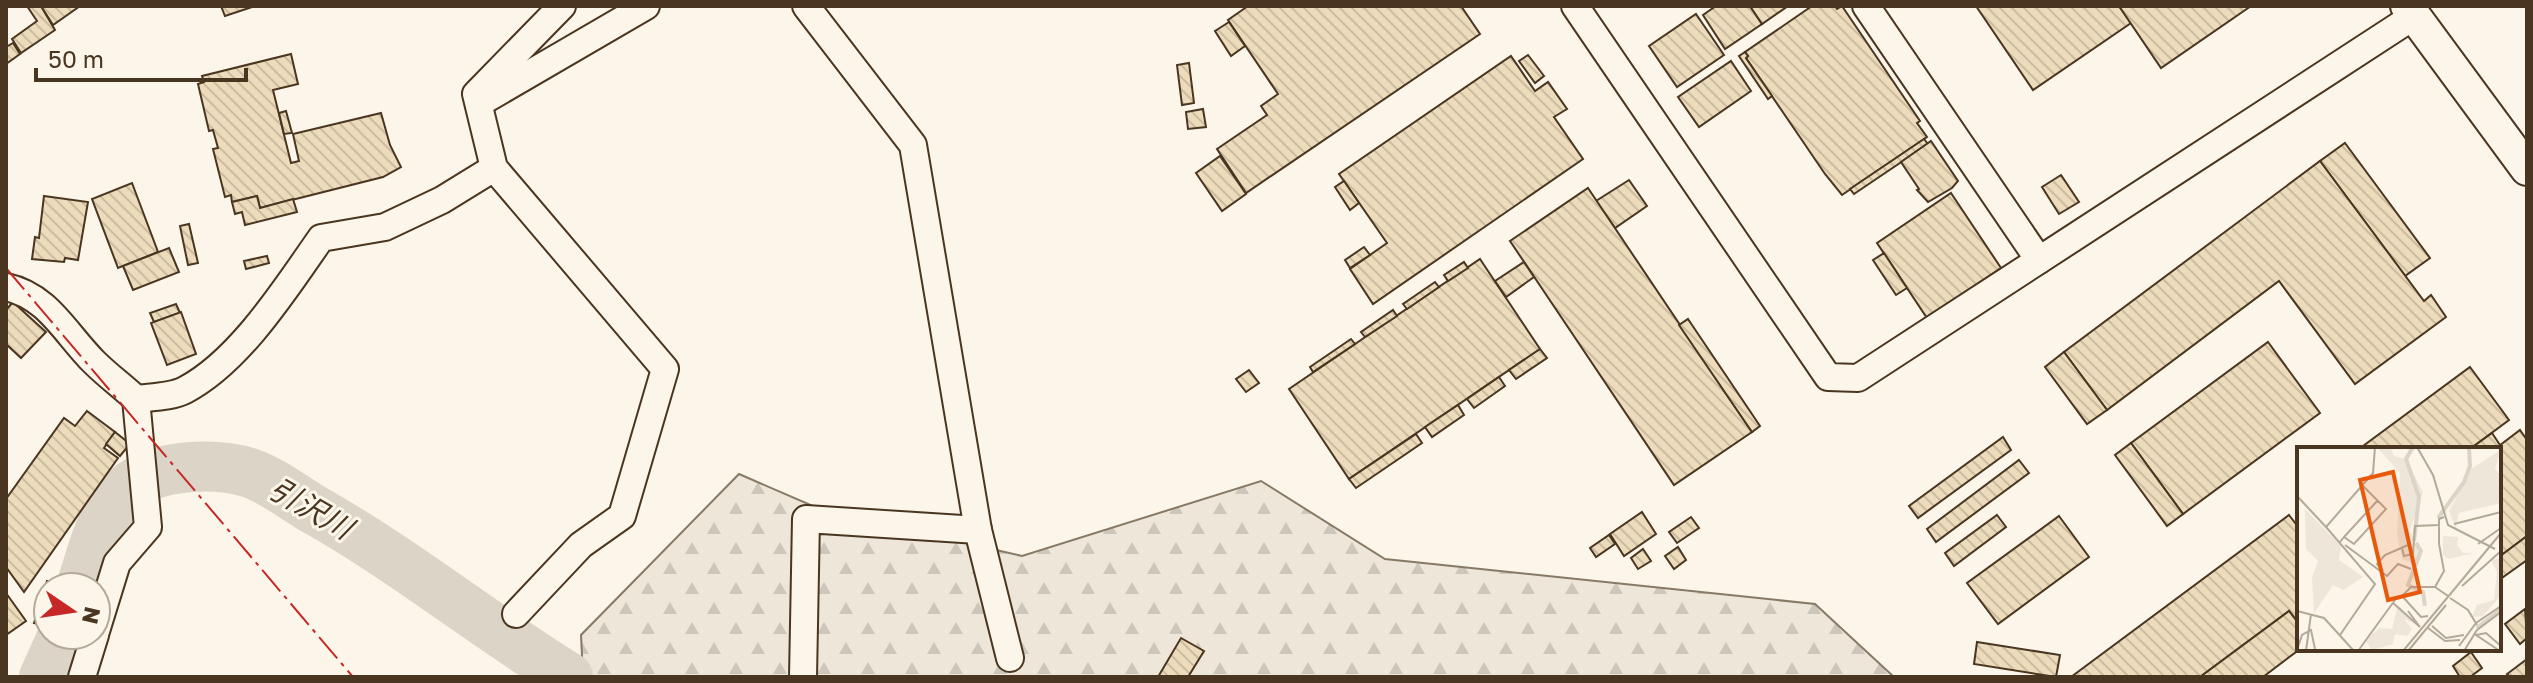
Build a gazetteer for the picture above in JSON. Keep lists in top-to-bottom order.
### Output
{
  "water": ["引沢川"],
  "scale_bar": "50 m",
  "north": "right"
}
